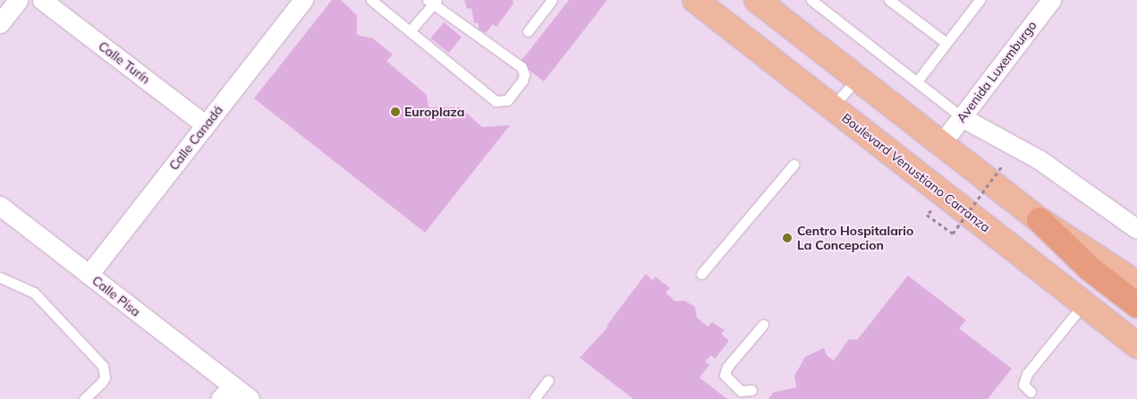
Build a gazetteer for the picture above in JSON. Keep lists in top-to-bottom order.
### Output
{
  "streets": {
    "main road": ["Boulevard Venustiano Carranza"],
    "street": [
      "Calle Turín",
      "Avenida Luxemburgo",
      "Calle Canadá",
      "Calle Pisa"
    ]
  },
  "crossings": [
    ["Calle Turín", "Calle Canadá"],
    ["Calle Canadá", "Calle Pisa"]
  ],
  "places": ["Europlaza", "Centro Hospitalario La Concepcion"]
}
